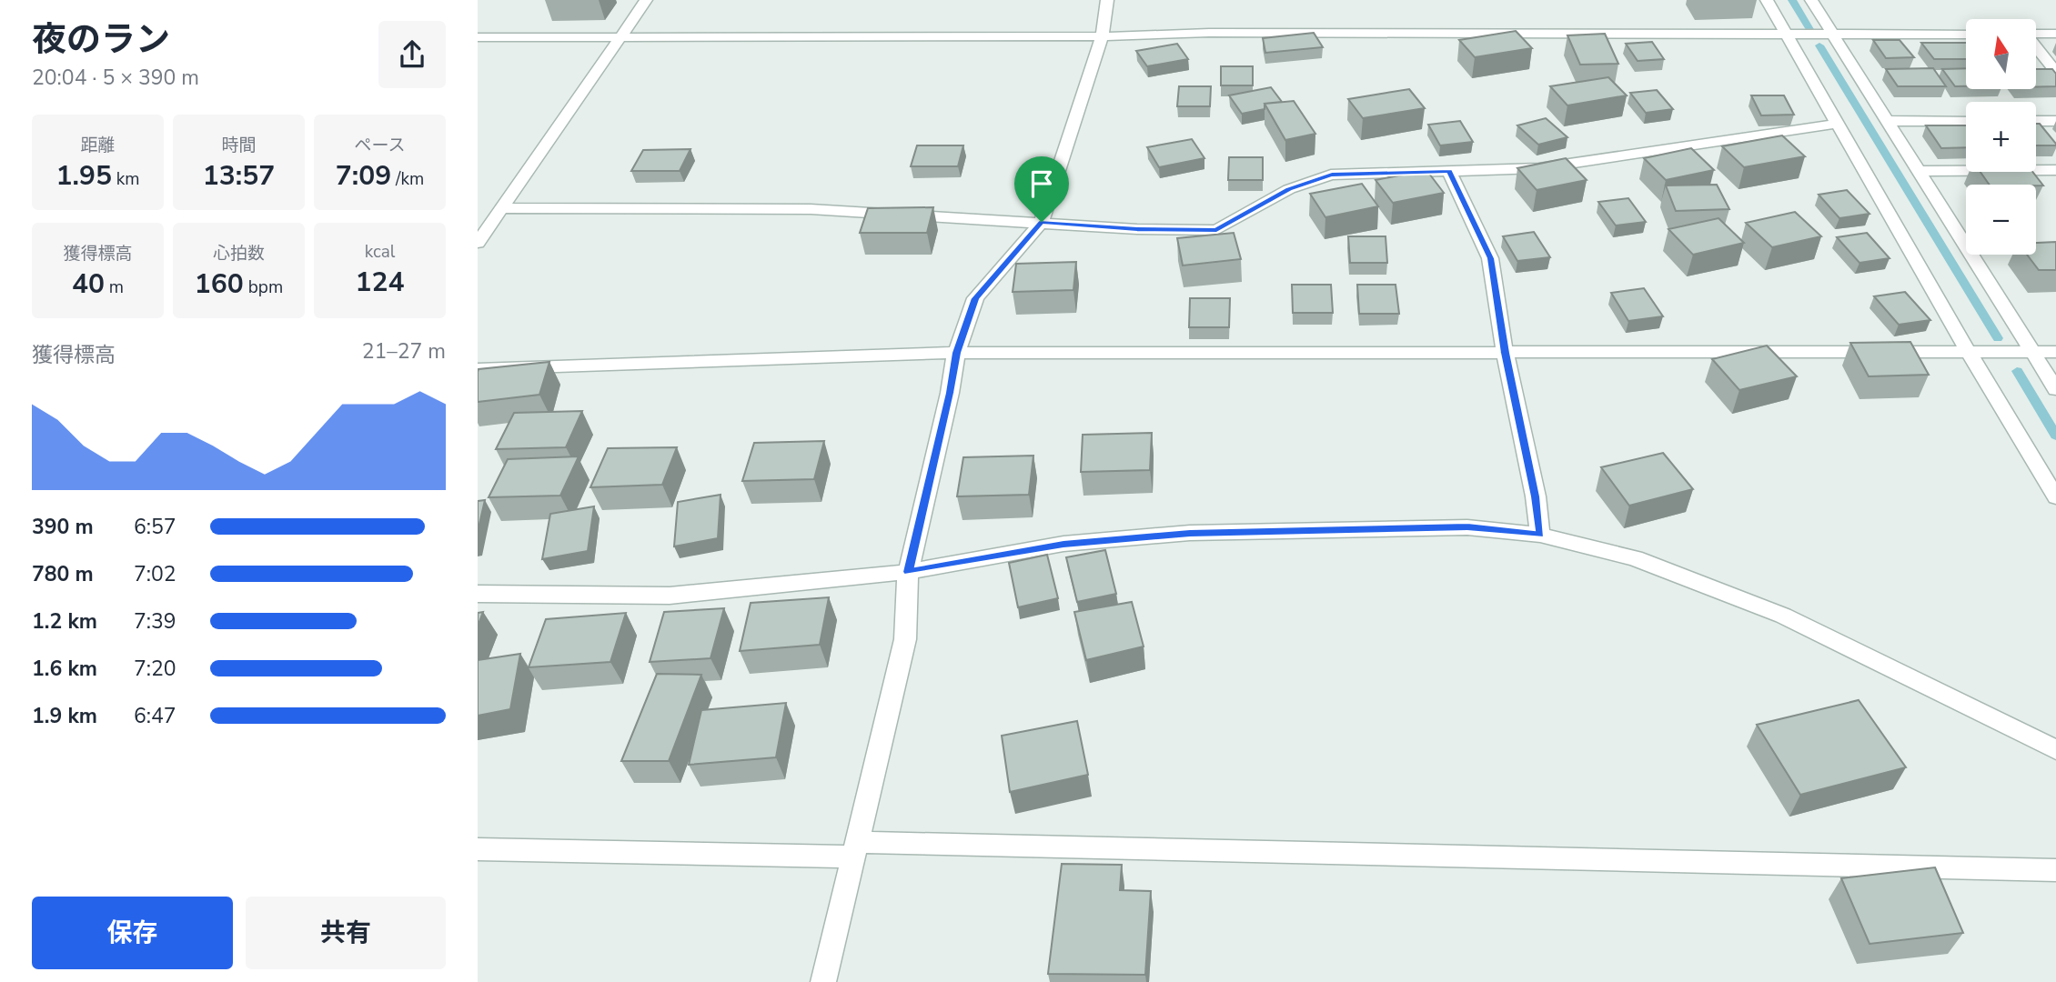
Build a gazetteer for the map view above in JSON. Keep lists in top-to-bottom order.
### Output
{
  "north": "top",
  "page": {
    "heading": ["夜のラン", "20:04 · 5 × 390 m"],
    "map_buttons": ["+", "−"],
    "stats": [
      ["距離", "1.95 km"],
      ["時間", "13:57"],
      ["ペース", "7:09 /km"],
      ["獲得標高", "40 m"],
      ["心拍数", "160 bpm"],
      ["kcal", "124"]
    ],
    "chart": ["獲得標高", "21–27 m"],
    "list": [
      {
        "name": "390 m",
        "note": "6:57"
      },
      {
        "name": "780 m",
        "note": "7:02"
      },
      {
        "name": "1.2 km",
        "note": "7:39"
      },
      {
        "name": "1.6 km",
        "note": "7:20"
      },
      {
        "name": "1.9 km",
        "note": "6:47"
      }
    ],
    "buttons": ["保存", "共有"]
  }
}
